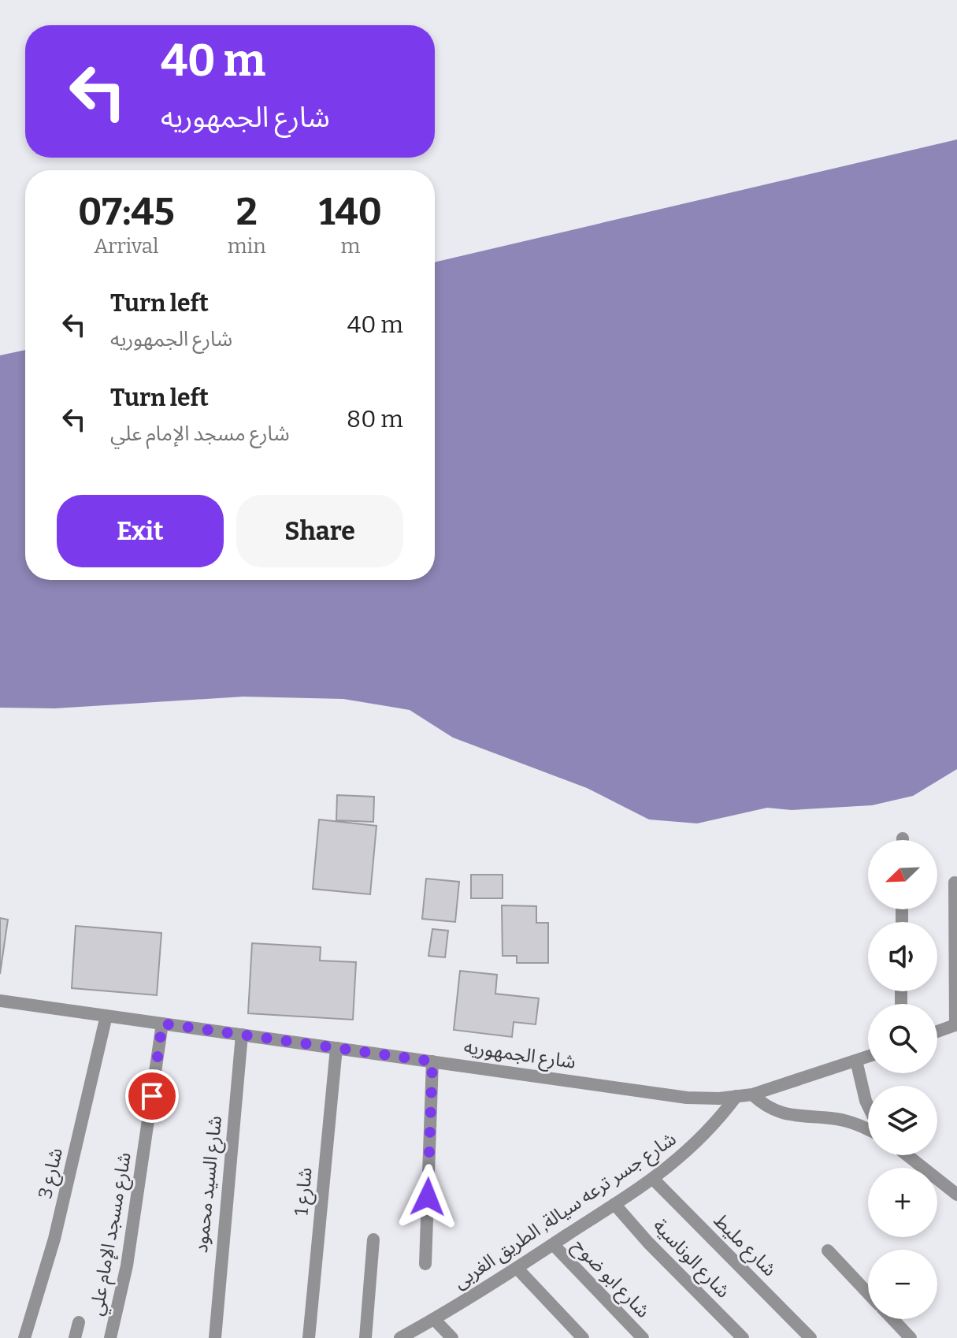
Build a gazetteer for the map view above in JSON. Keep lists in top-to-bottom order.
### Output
{
  "streets": {
    "street": [
      "شارع الجمهوريه",
      "شارع 3",
      "شارع السيد محمود",
      "شارع 1",
      "شارع جسر ترعه سيالة, الطريق الغربى",
      "شارع مسجد الإمام علي",
      "شارع مليط",
      "شارع الوناسية",
      "شارع ابو ضوح"
    ]
  },
  "crossings": [
    ["شارع الجمهوريه", "شارع 3"],
    ["شارع الجمهوريه", "شارع السيد محمود"],
    ["شارع الجمهوريه", "شارع 1"],
    ["شارع الجمهوريه", "شارع جسر ترعه سيالة, الطريق الغربى"],
    ["شارع الجمهوريه", "شارع مسجد الإمام علي"],
    ["شارع جسر ترعه سيالة, الطريق الغربى", "شارع مليط"],
    ["شارع جسر ترعه سيالة, الطريق الغربى", "شارع الوناسية"],
    ["شارع جسر ترعه سيالة, الطريق الغربى", "شارع ابو ضوح"]
  ],
  "north": "bottom left",
  "page": {
    "turn": ["40 m", "شارع الجمهوريه"],
    "eta": [
      "07:45",
      "Arrival",
      "2",
      "min",
      "140",
      "m"
    ],
    "list": [
      {
        "name": "Turn left",
        "note": "شارع الجمهوريه",
        "value": "40 m"
      },
      {
        "name": "Turn left",
        "note": "شارع مسجد الإمام علي",
        "value": "80 m"
      }
    ],
    "buttons": ["Exit", "Share"],
    "map_buttons": ["+", "−"]
  }
}
